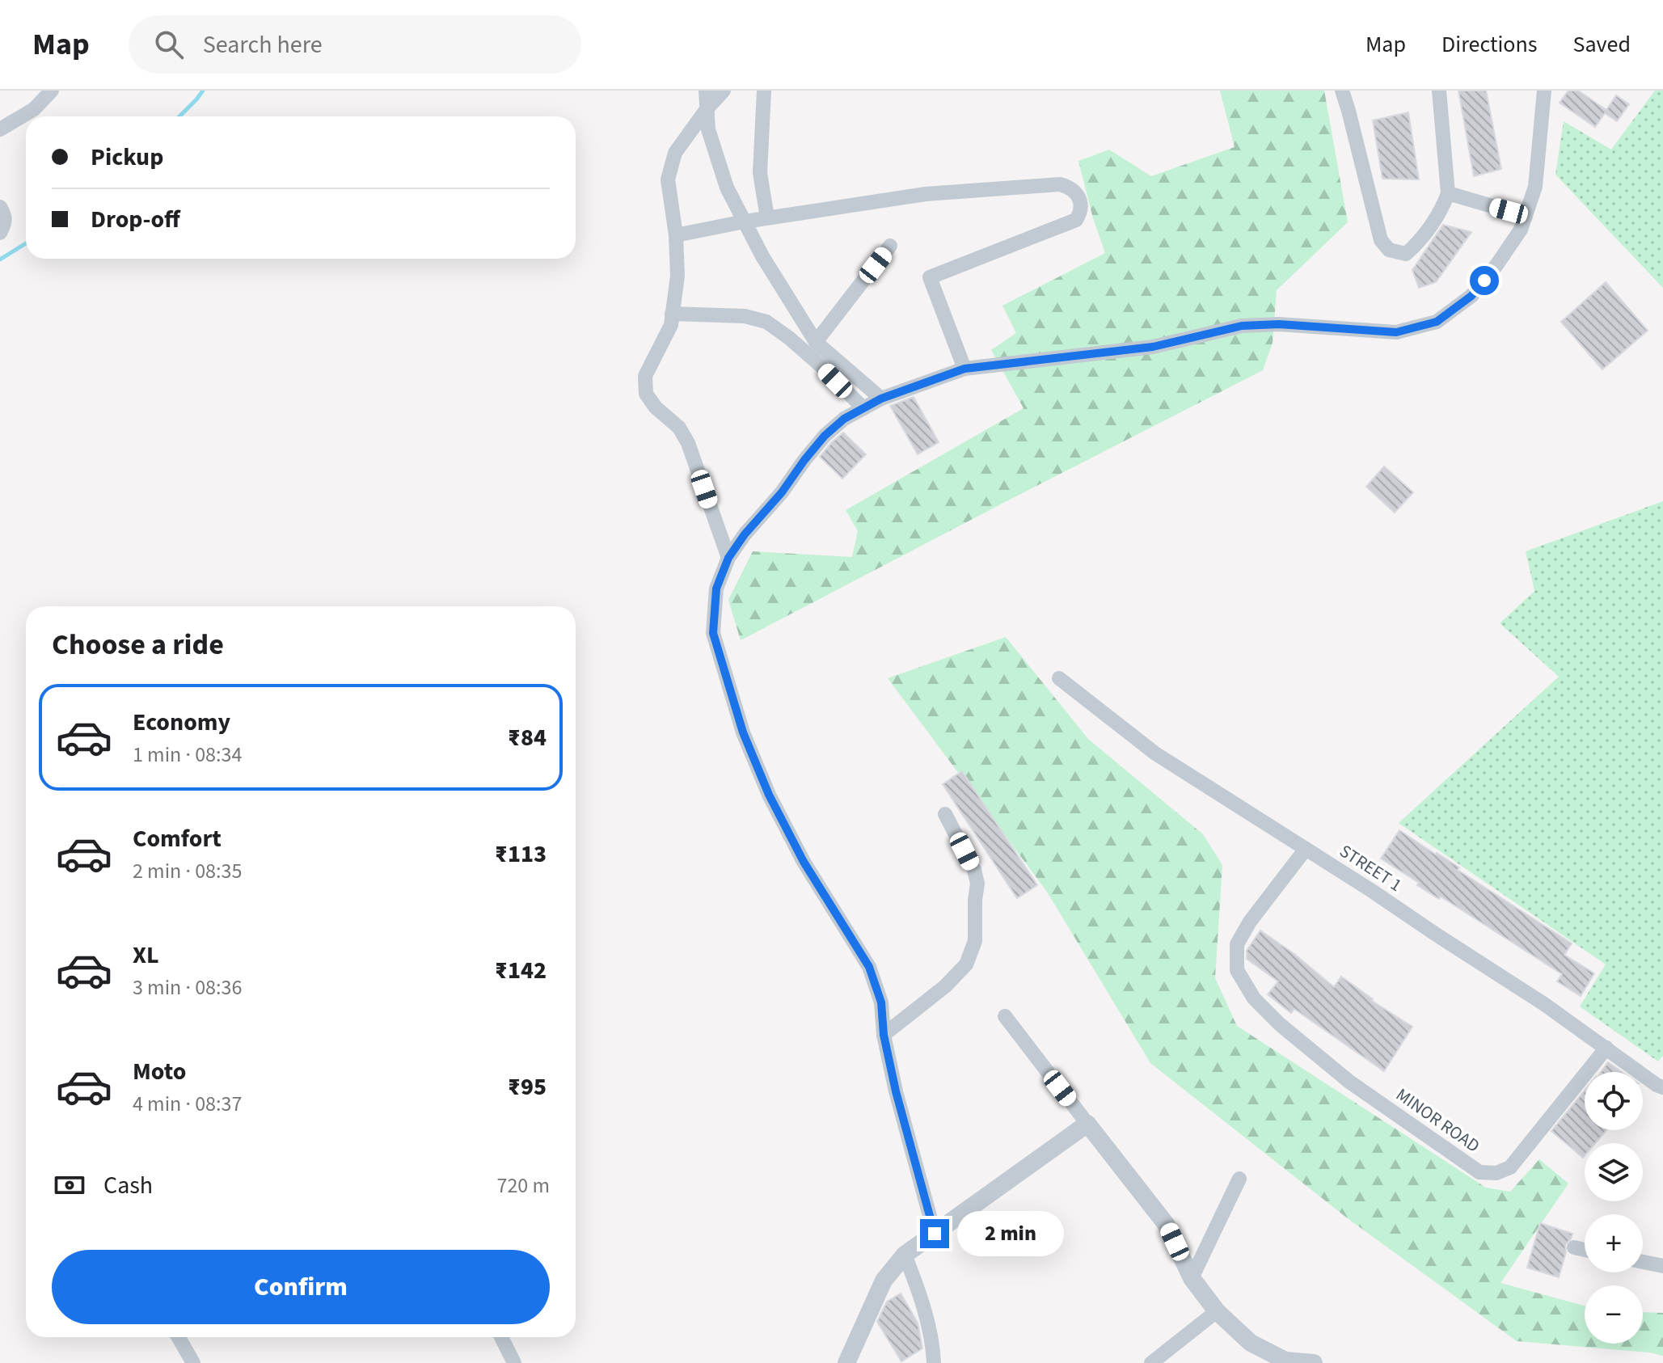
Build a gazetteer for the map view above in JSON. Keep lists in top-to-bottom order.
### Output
{
  "streets": {
    "street": ["STREET 1", "MINOR ROAD"]
  },
  "crossings": [
    ["STREET 1", "MINOR ROAD"]
  ],
  "page": {
    "header": "Map",
    "search": "Search here",
    "nav": ["Map", "Directions", "Saved"],
    "banner": ["Pickup", "Drop-off"],
    "heading": "Choose a ride",
    "list": [
      {
        "name": "Economy",
        "note": "1 min · 08:34",
        "value": "₹84"
      },
      {
        "name": "Comfort",
        "note": "2 min · 08:35",
        "value": "₹113"
      },
      {
        "name": "XL",
        "note": "3 min · 08:36",
        "value": "₹142"
      },
      {
        "name": "Moto",
        "note": "4 min · 08:37",
        "value": "₹95"
      }
    ],
    "map_buttons": ["+", "−"],
    "pay": ["Cash", "720 m"],
    "bubble": "2 min",
    "buttons": "Confirm"
  }
}
